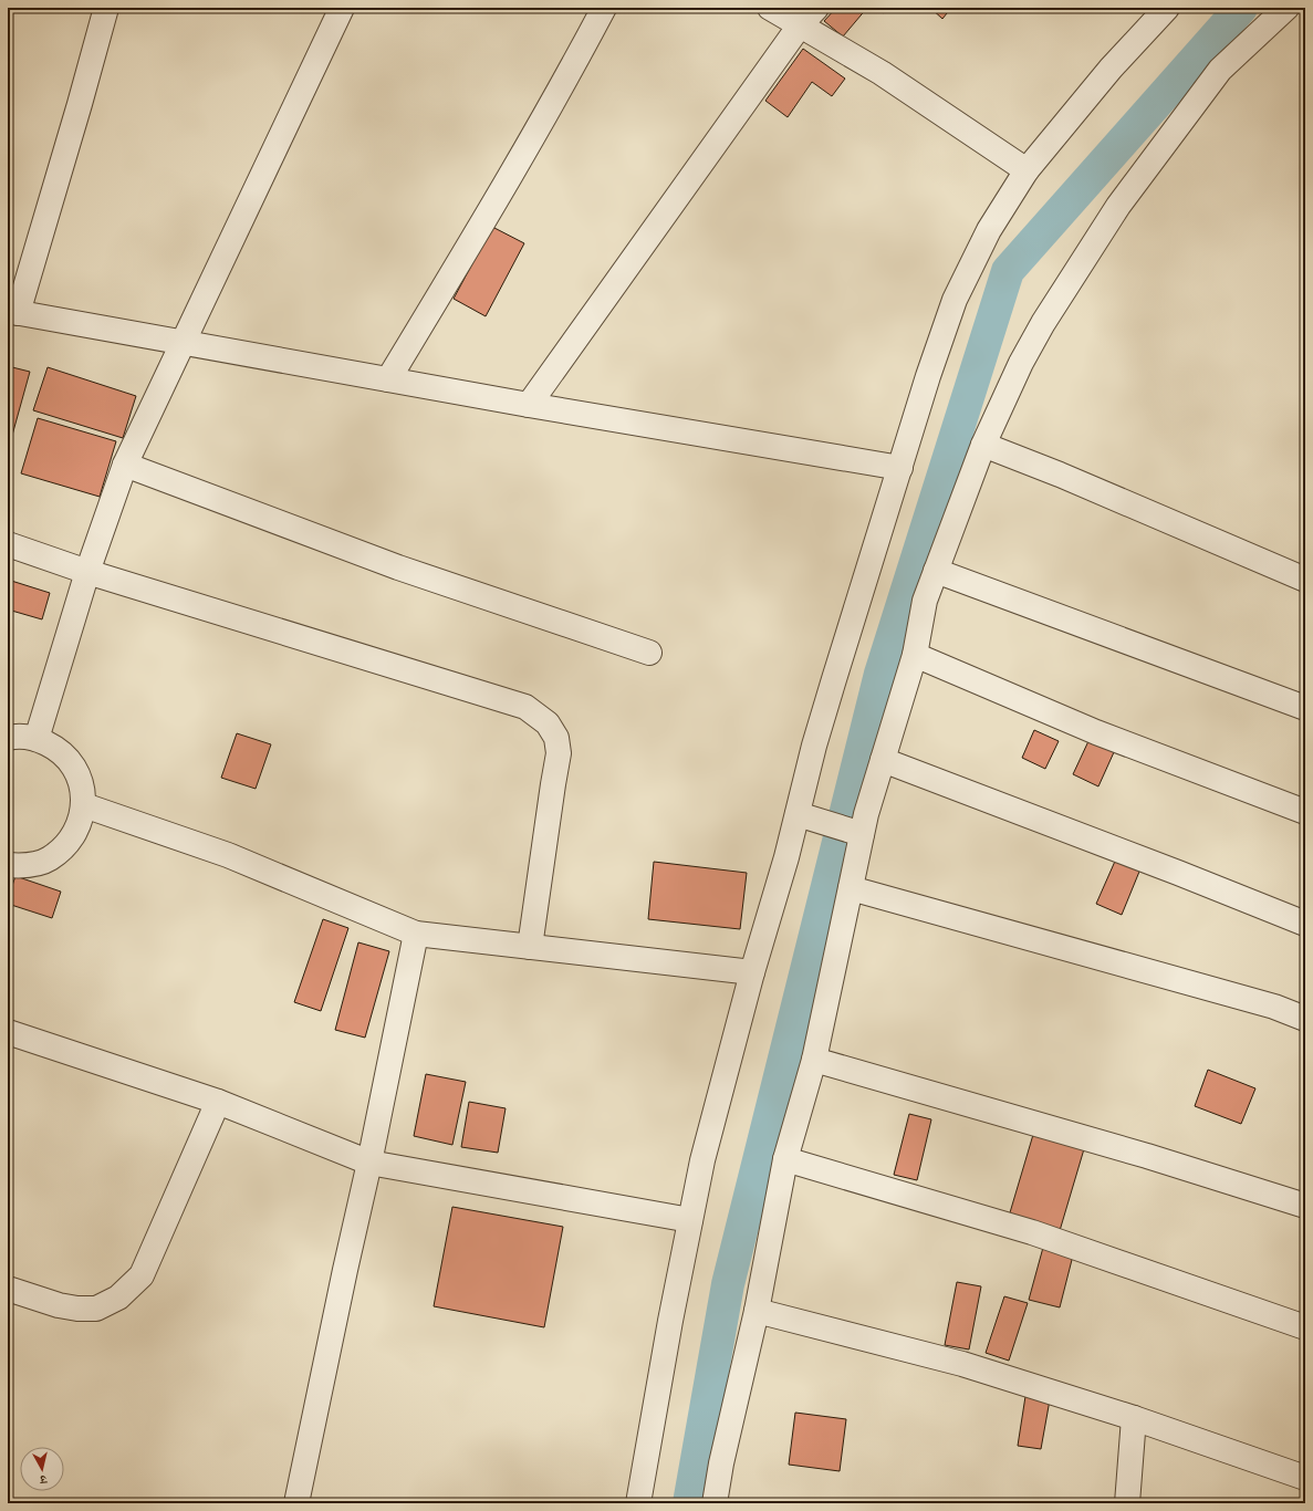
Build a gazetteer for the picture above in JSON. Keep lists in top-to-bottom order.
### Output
{
  "north": "bottom"
}
